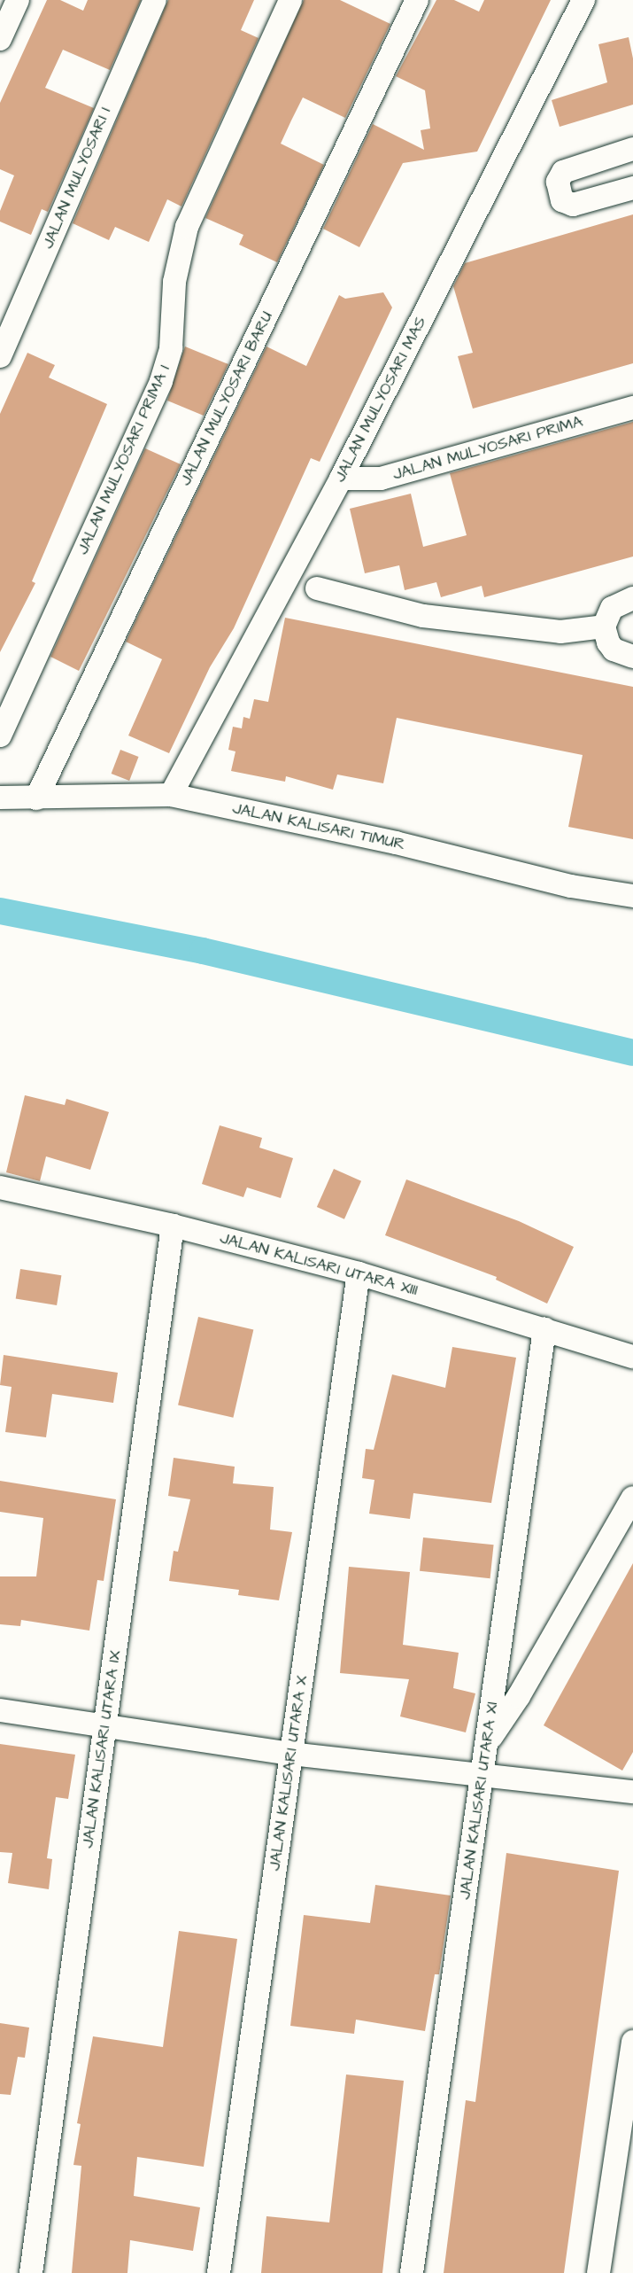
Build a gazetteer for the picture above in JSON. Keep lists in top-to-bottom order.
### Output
{
  "streets": {
    "street": [
      "JALAN MULYOSARI I",
      "JALAN MULYOSARI BARU",
      "JALAN MULYOSARI MAS",
      "JALAN MULYOSARI PRIMA",
      "JALAN MULYOSARI PRIMA I",
      "JALAN KALISARI TIMUR",
      "JALAN KALISARI UTARA XIII",
      "JALAN KALISARI UTARA IX",
      "JALAN KALISARI UTARA X",
      "JALAN KALISARI UTARA XI"
    ]
  },
  "crossings": [
    ["JALAN MULYOSARI BARU", "JALAN KALISARI TIMUR"],
    ["JALAN MULYOSARI MAS", "JALAN MULYOSARI PRIMA"],
    ["JALAN MULYOSARI MAS", "JALAN KALISARI TIMUR"],
    ["JALAN KALISARI UTARA XIII", "JALAN KALISARI UTARA IX"],
    ["JALAN KALISARI UTARA XIII", "JALAN KALISARI UTARA X"],
    ["JALAN KALISARI UTARA XIII", "JALAN KALISARI UTARA XI"]
  ]
}
